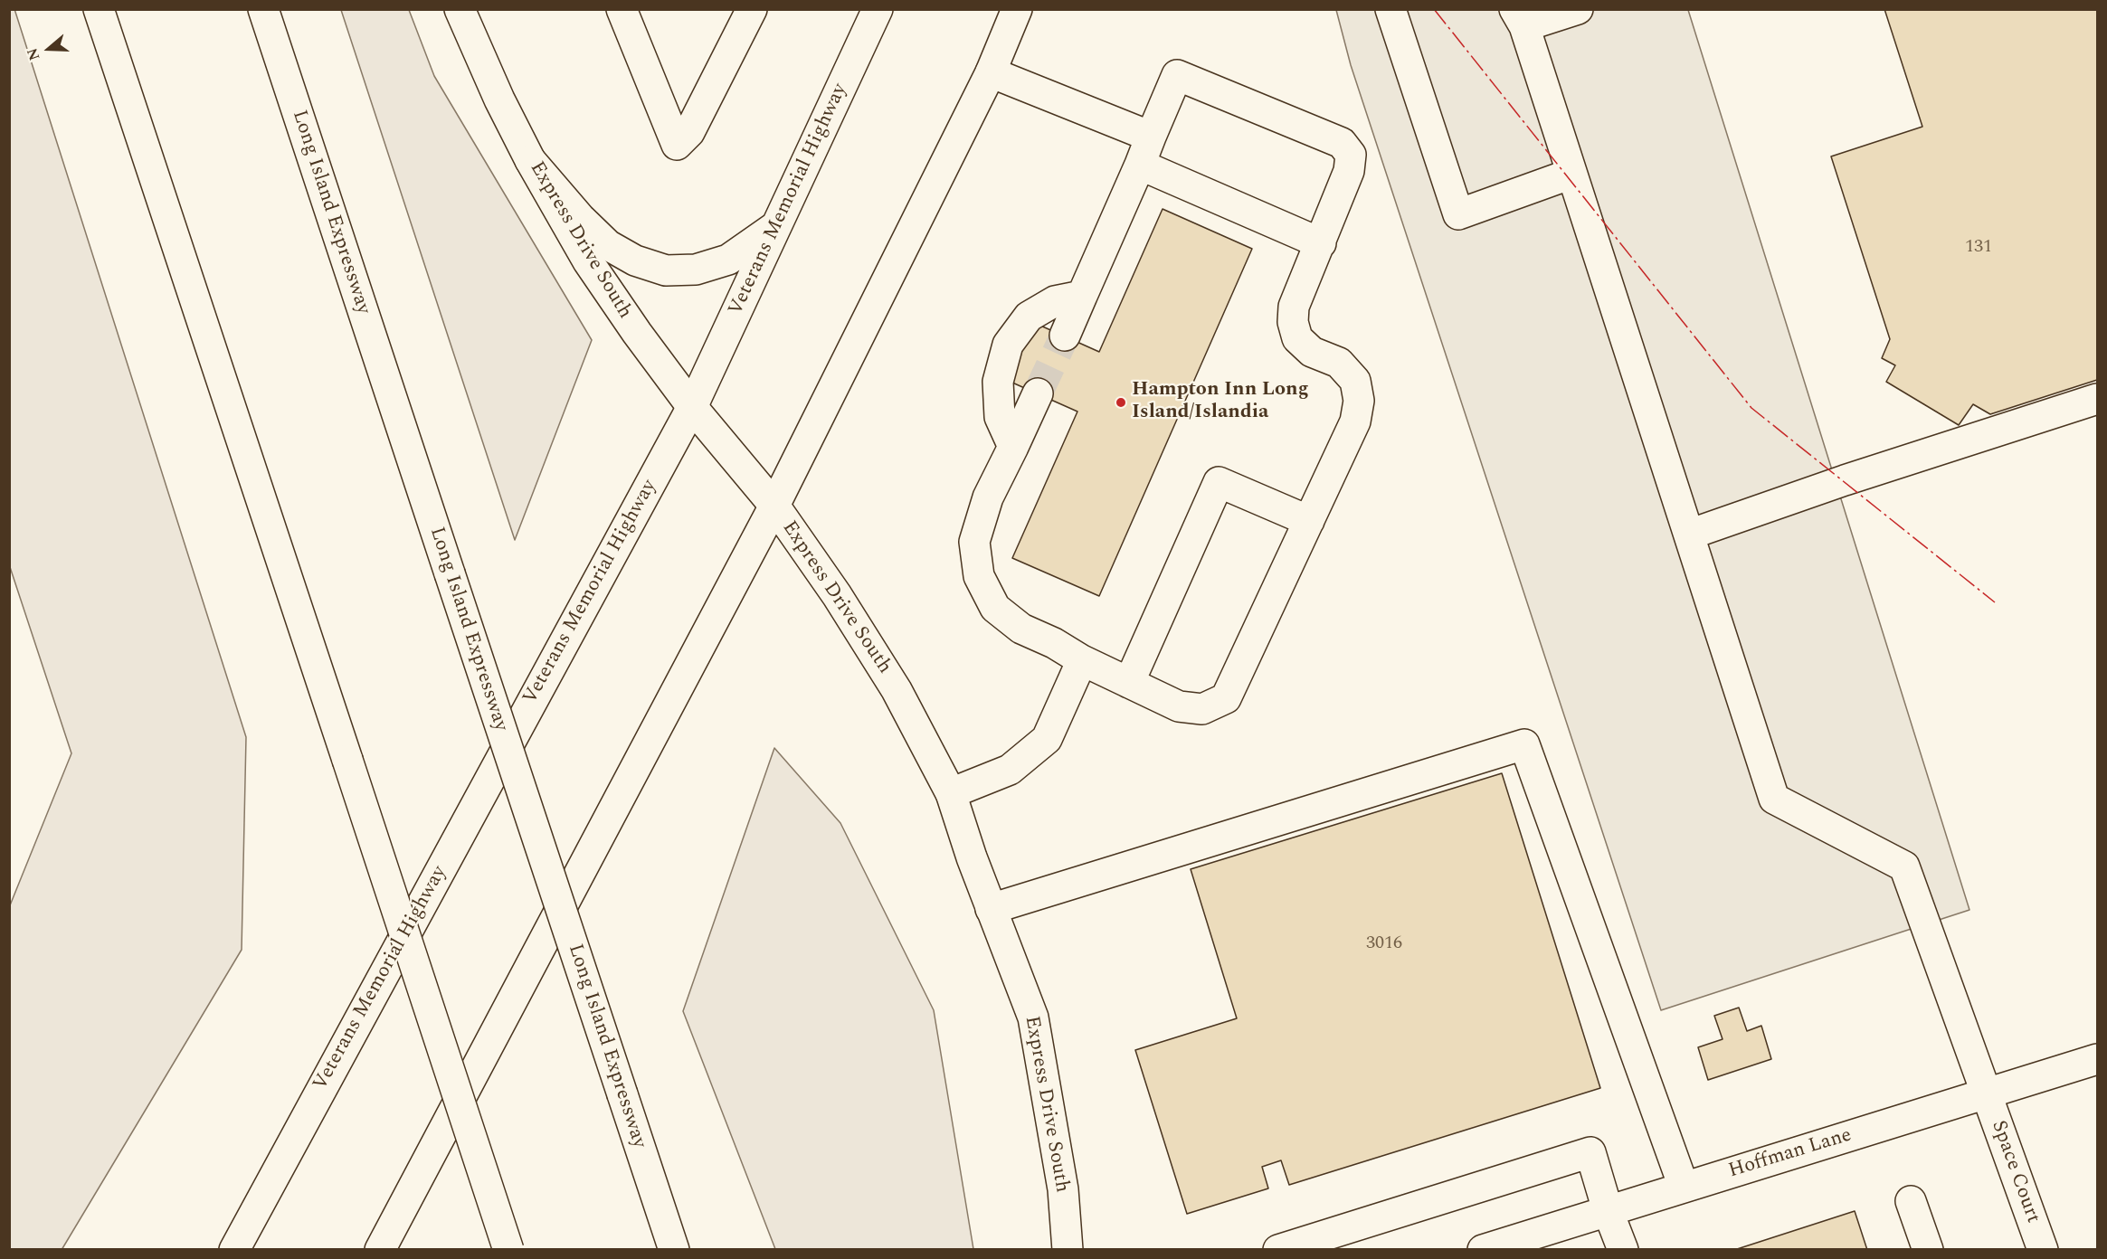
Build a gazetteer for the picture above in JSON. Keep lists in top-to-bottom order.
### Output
{
  "streets": {
    "main road": [
      "Veterans Memorial Highway",
      "Long Island Expressway",
      "Express Drive South",
      "Hoffman Lane",
      "Space Court"
    ]
  },
  "crossings": [
    ["Veterans Memorial Highway", "Express Drive South"],
    ["Hoffman Lane", "Space Court"]
  ],
  "places": ["Hampton Inn Long Island/Islandia"],
  "house_numbers": ["131", "3016"],
  "north": "left"
}
